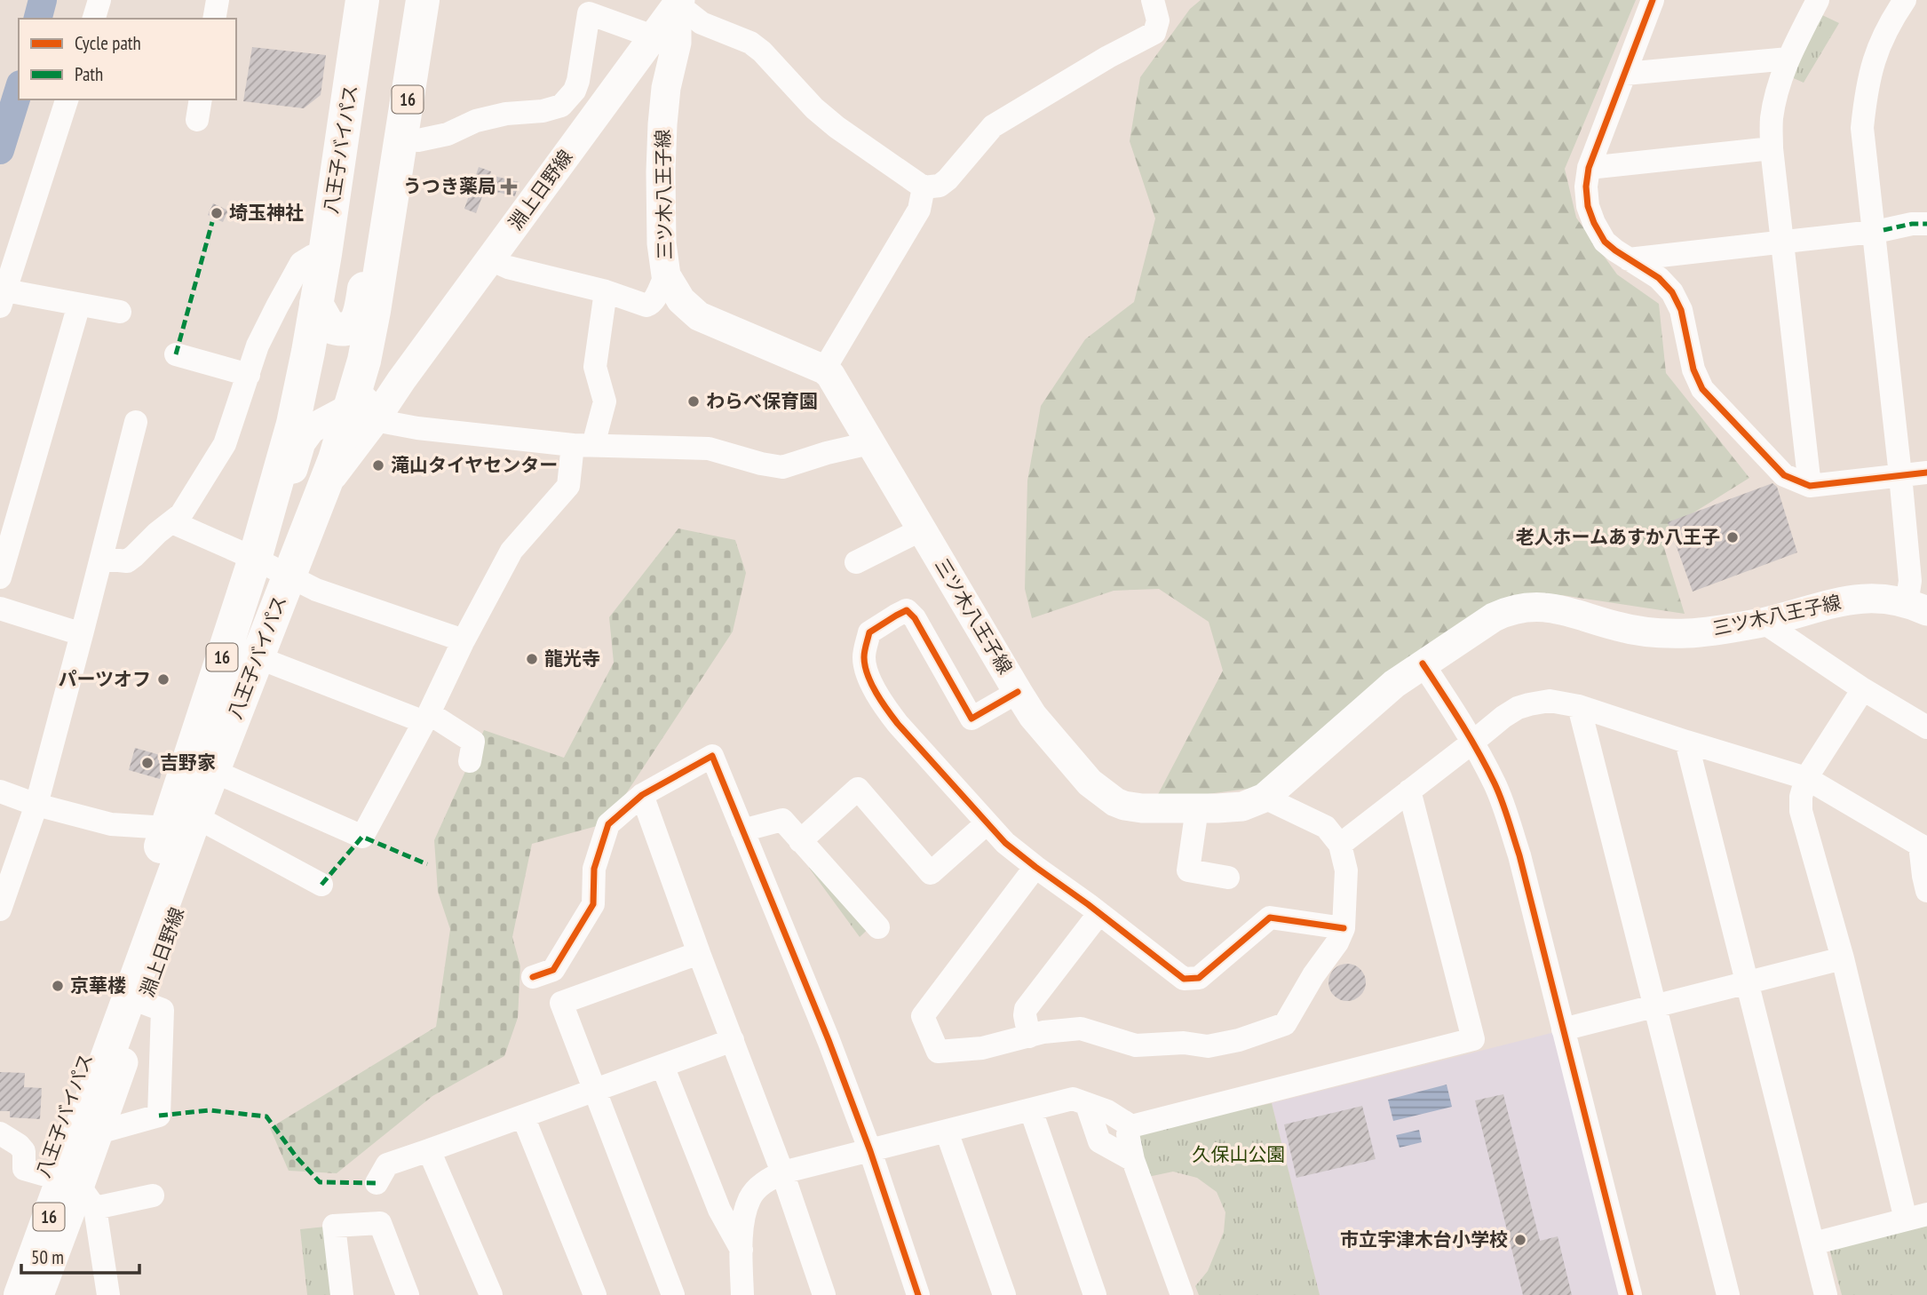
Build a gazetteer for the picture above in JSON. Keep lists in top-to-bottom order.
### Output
{
  "streets": {
    "highway": ["16", "八王子バイパス"],
    "main road": ["淵上日野線", "三ツ木八王子線"]
  },
  "crossings": [
    ["八王子バイパス", "淵上日野線"],
    ["淵上日野線", "三ツ木八王子線"]
  ],
  "parks": ["久保山公園"],
  "places": {
    "health": ["うつき薬局"],
    "other": [
      "埼玉神社",
      "わらべ保育園",
      "滝山タイヤセンター",
      "老人ホームあすか八王子",
      "龍光寺",
      "パーツオフ",
      "吉野家",
      "京華楼",
      "市立宇津木台小学校"
    ]
  },
  "legend": ["Cycle path", "Path"],
  "scale_bar": "50 m"
}
